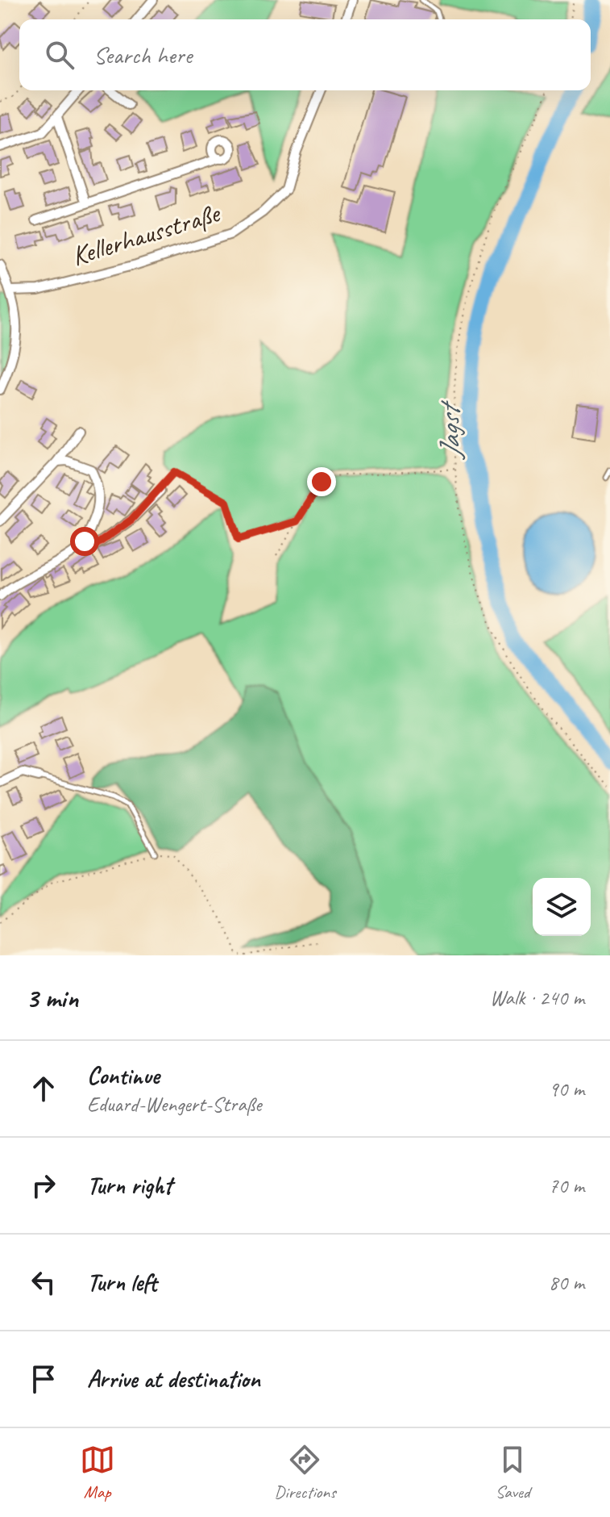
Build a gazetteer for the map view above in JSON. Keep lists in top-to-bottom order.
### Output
{
  "streets": {
    "street": ["Kellerhausstraße"]
  },
  "water": ["Jagst"],
  "page": {
    "search": "Search here",
    "heading": ["3 min", "Walk · 240 m"],
    "list": [
      ["Continue", "Eduard-Wengert-Straße", "90 m"],
      ["Turn right", "70 m"],
      ["Turn left", "80 m"],
      "Arrive at destination"
    ],
    "nav": ["Map", "Directions", "Saved"]
  }
}
